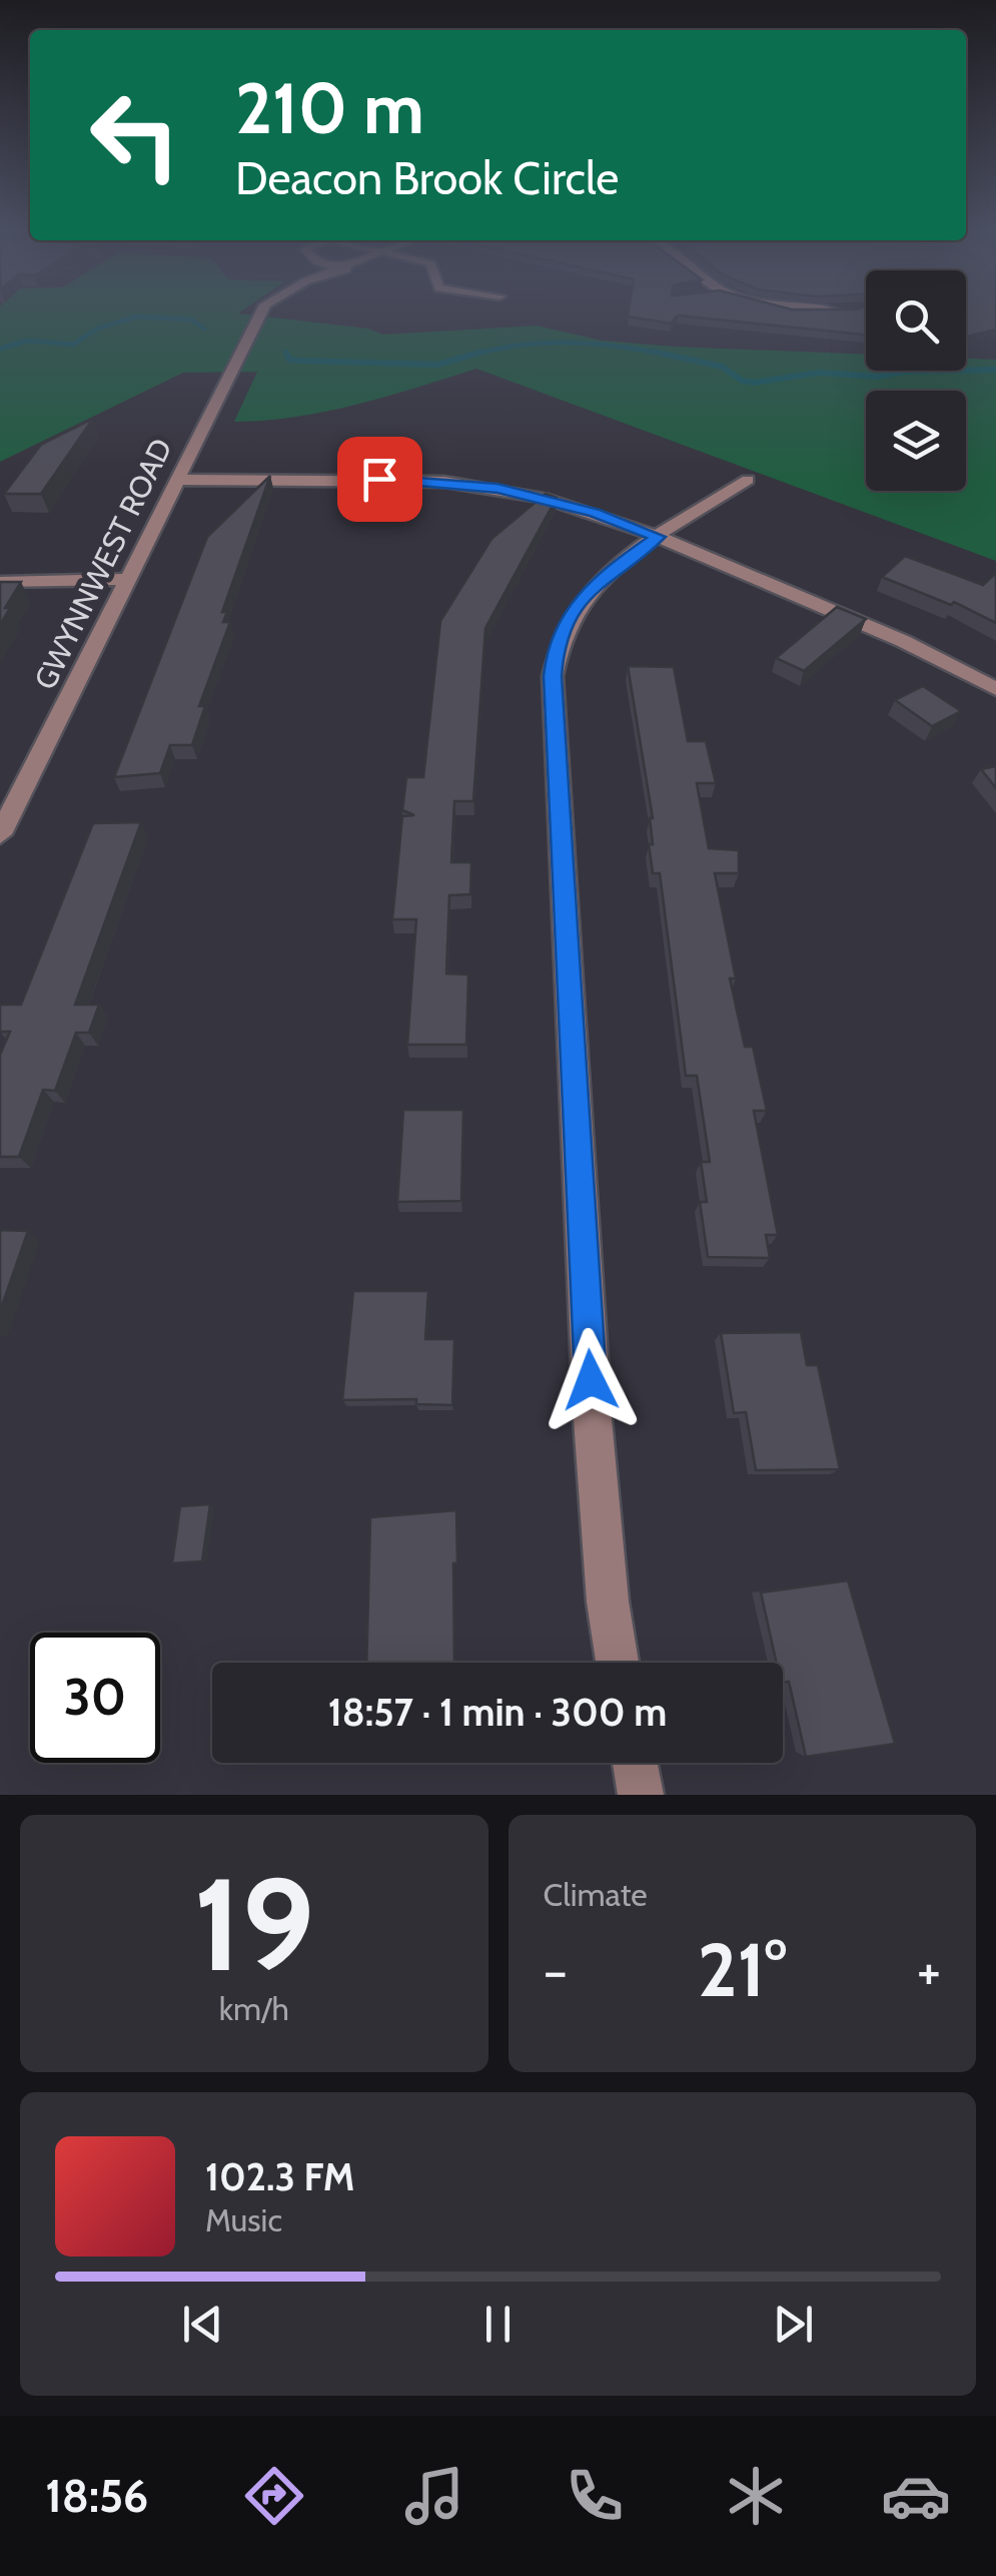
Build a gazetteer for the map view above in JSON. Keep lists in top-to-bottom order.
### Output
{
  "streets": {
    "street": ["GWYNNWEST ROAD"]
  },
  "page": {
    "turn": ["210 m", "Deacon Brook Circle"],
    "limit": "30",
    "trip": "18:57 · 1 min · 300 m",
    "tile": [
      ["19", "km/h"],
      "Climate"
    ],
    "heat": ["−", "21°", "+"],
    "song": ["102.3 FM", "Music"],
    "tabs": "18:56"
  }
}
